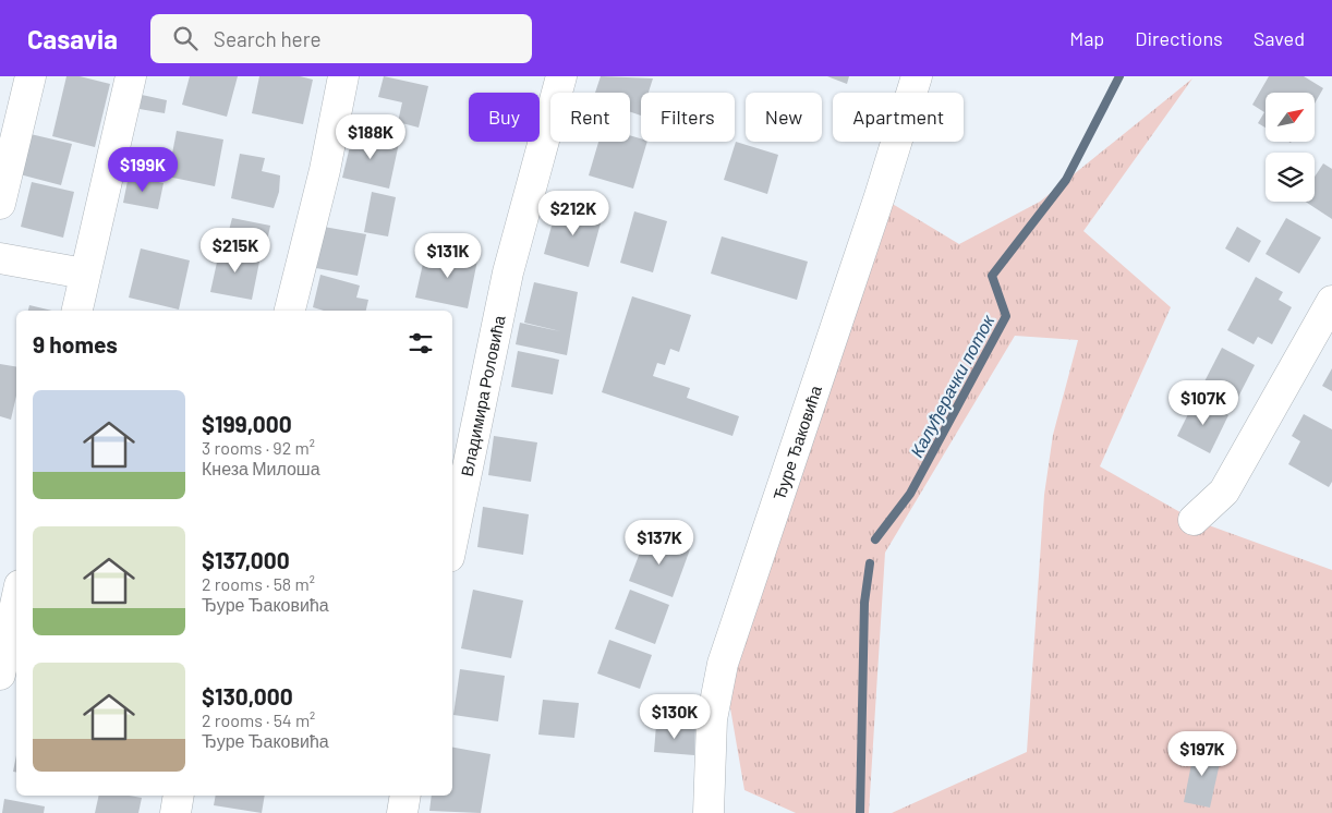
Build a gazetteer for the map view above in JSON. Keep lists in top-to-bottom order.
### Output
{
  "streets": {
    "street": ["Владимира Роловића", "Ђуре Ђаковића"]
  },
  "water": ["Калуђерачки поток"],
  "north": "top right",
  "page": {
    "header": "Casavia",
    "search": "Search here",
    "nav": ["Map", "Directions", "Saved"],
    "chip": [
      "Buy",
      "Rent",
      "Filters",
      "New",
      "Apartment"
    ],
    "price": [
      "$188K",
      "$199K",
      "$212K",
      "$215K",
      "$131K",
      "$107K",
      "$137K",
      "$130K",
      "$197K"
    ],
    "heading": "9 homes",
    "list": [
      {
        "name": "$199,000",
        "note": "3 rooms · 92 m² · Кнеза Милоша"
      },
      {
        "name": "$137,000",
        "note": "2 rooms · 58 m² · Ђуре Ђаковића"
      },
      {
        "name": "$130,000",
        "note": "2 rooms · 54 m² · Ђуре Ђаковића"
      }
    ]
  }
}
